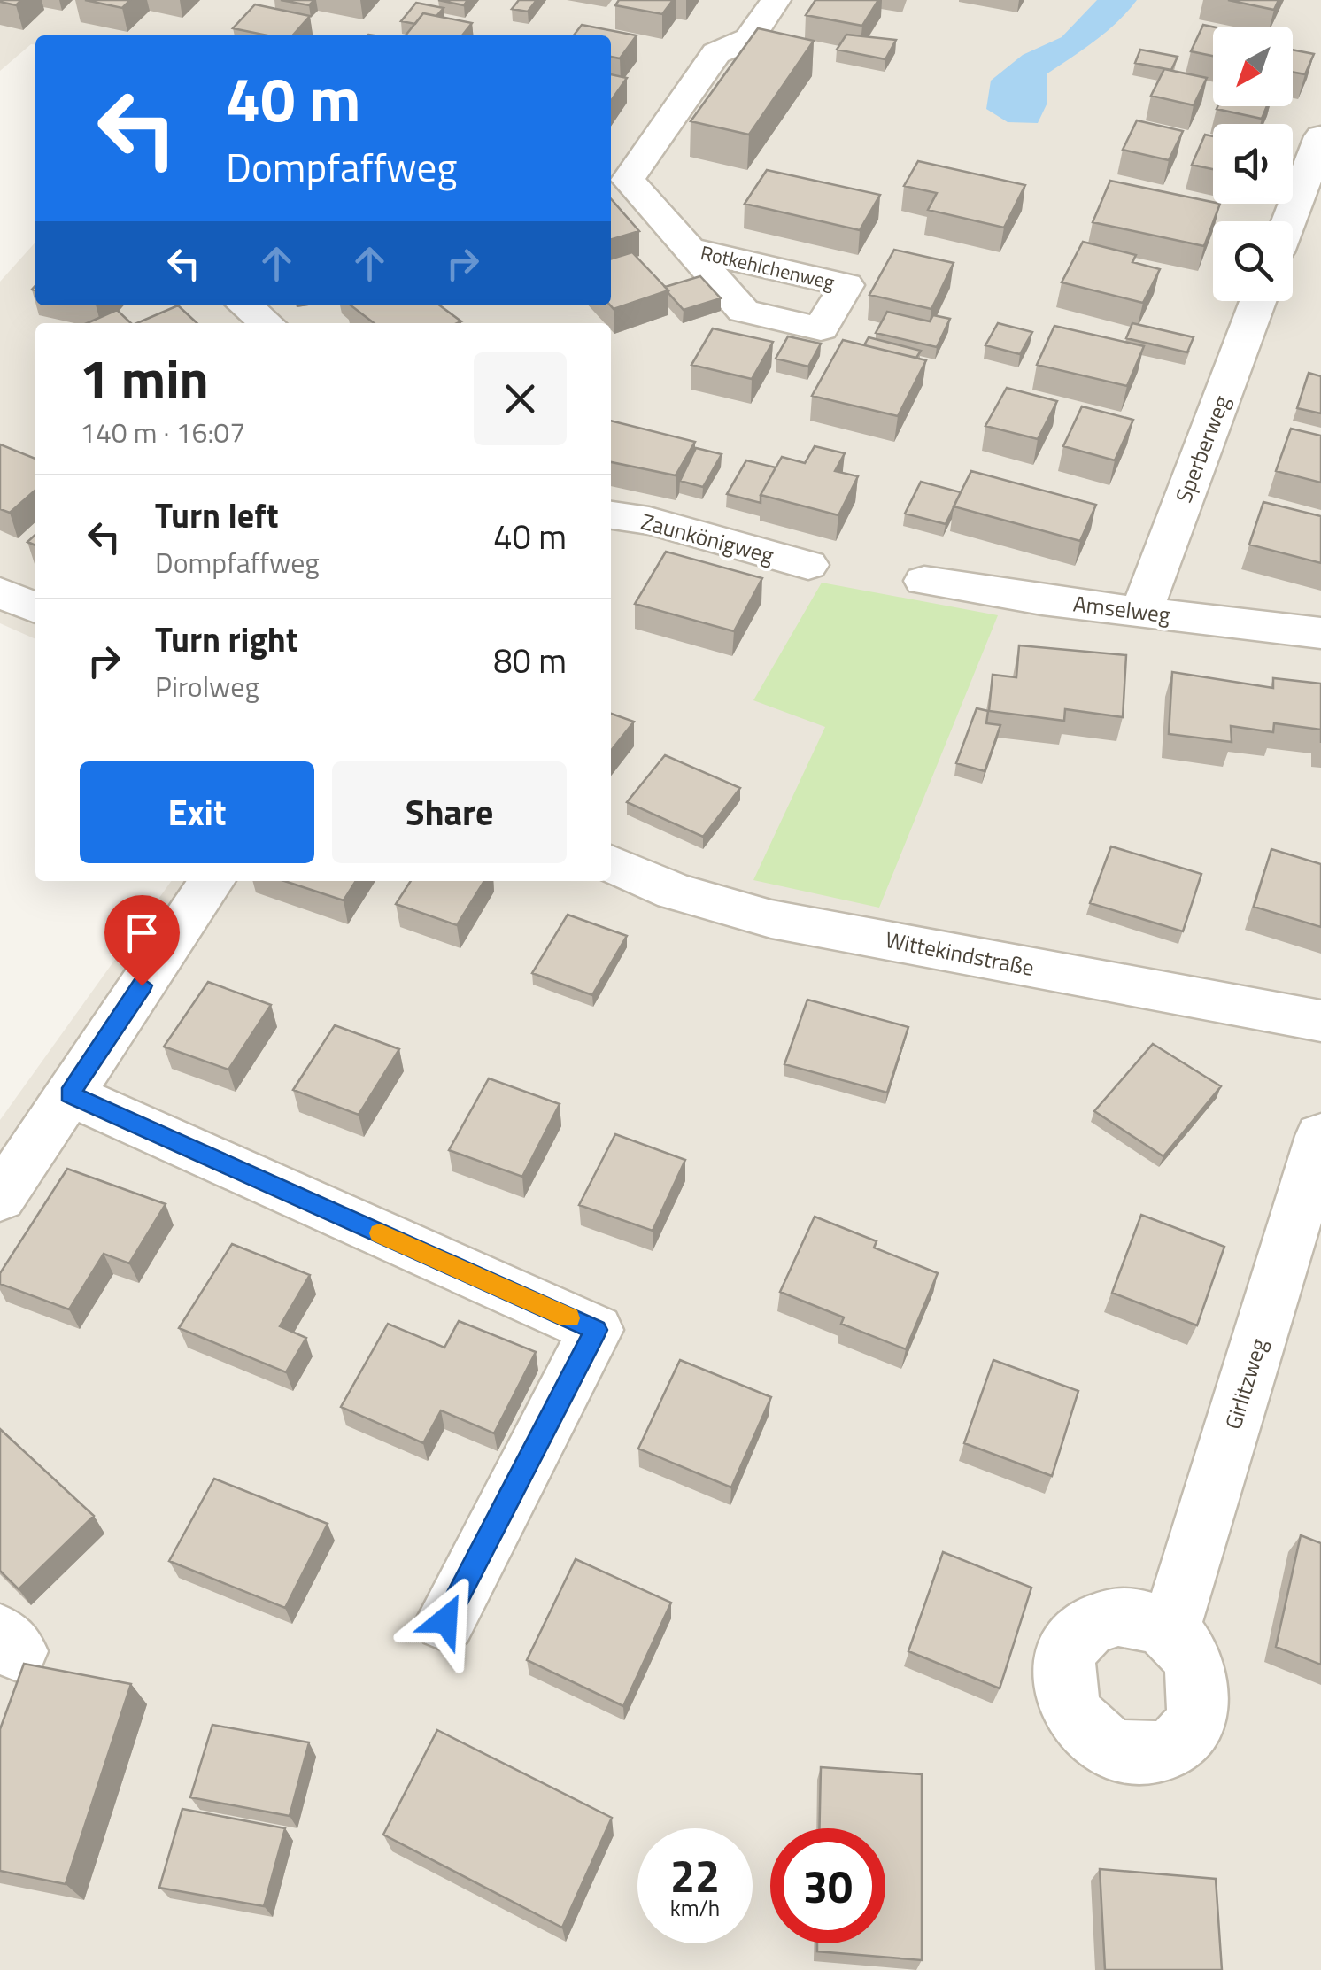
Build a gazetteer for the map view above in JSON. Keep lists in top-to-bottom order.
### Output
{
  "streets": {
    "street": [
      "Rotkehlchenweg",
      "Sperberweg",
      "Zaunkönigweg",
      "Amselweg",
      "Wittekindstraße",
      "Girlitzweg"
    ]
  },
  "crossings": [
    ["Sperberweg", "Amselweg"]
  ],
  "north": "bottom left",
  "page": {
    "turn": ["40 m", "Dompfaffweg"],
    "heading": ["1 min", "140 m · 16:07"],
    "list": [
      {
        "name": "Turn left",
        "note": "Dompfaffweg",
        "value": "40 m"
      },
      {
        "name": "Turn right",
        "note": "Pirolweg",
        "value": "80 m"
      }
    ],
    "buttons": ["Exit", "Share"],
    "speed": "22 km/h",
    "limit": "30"
  }
}
